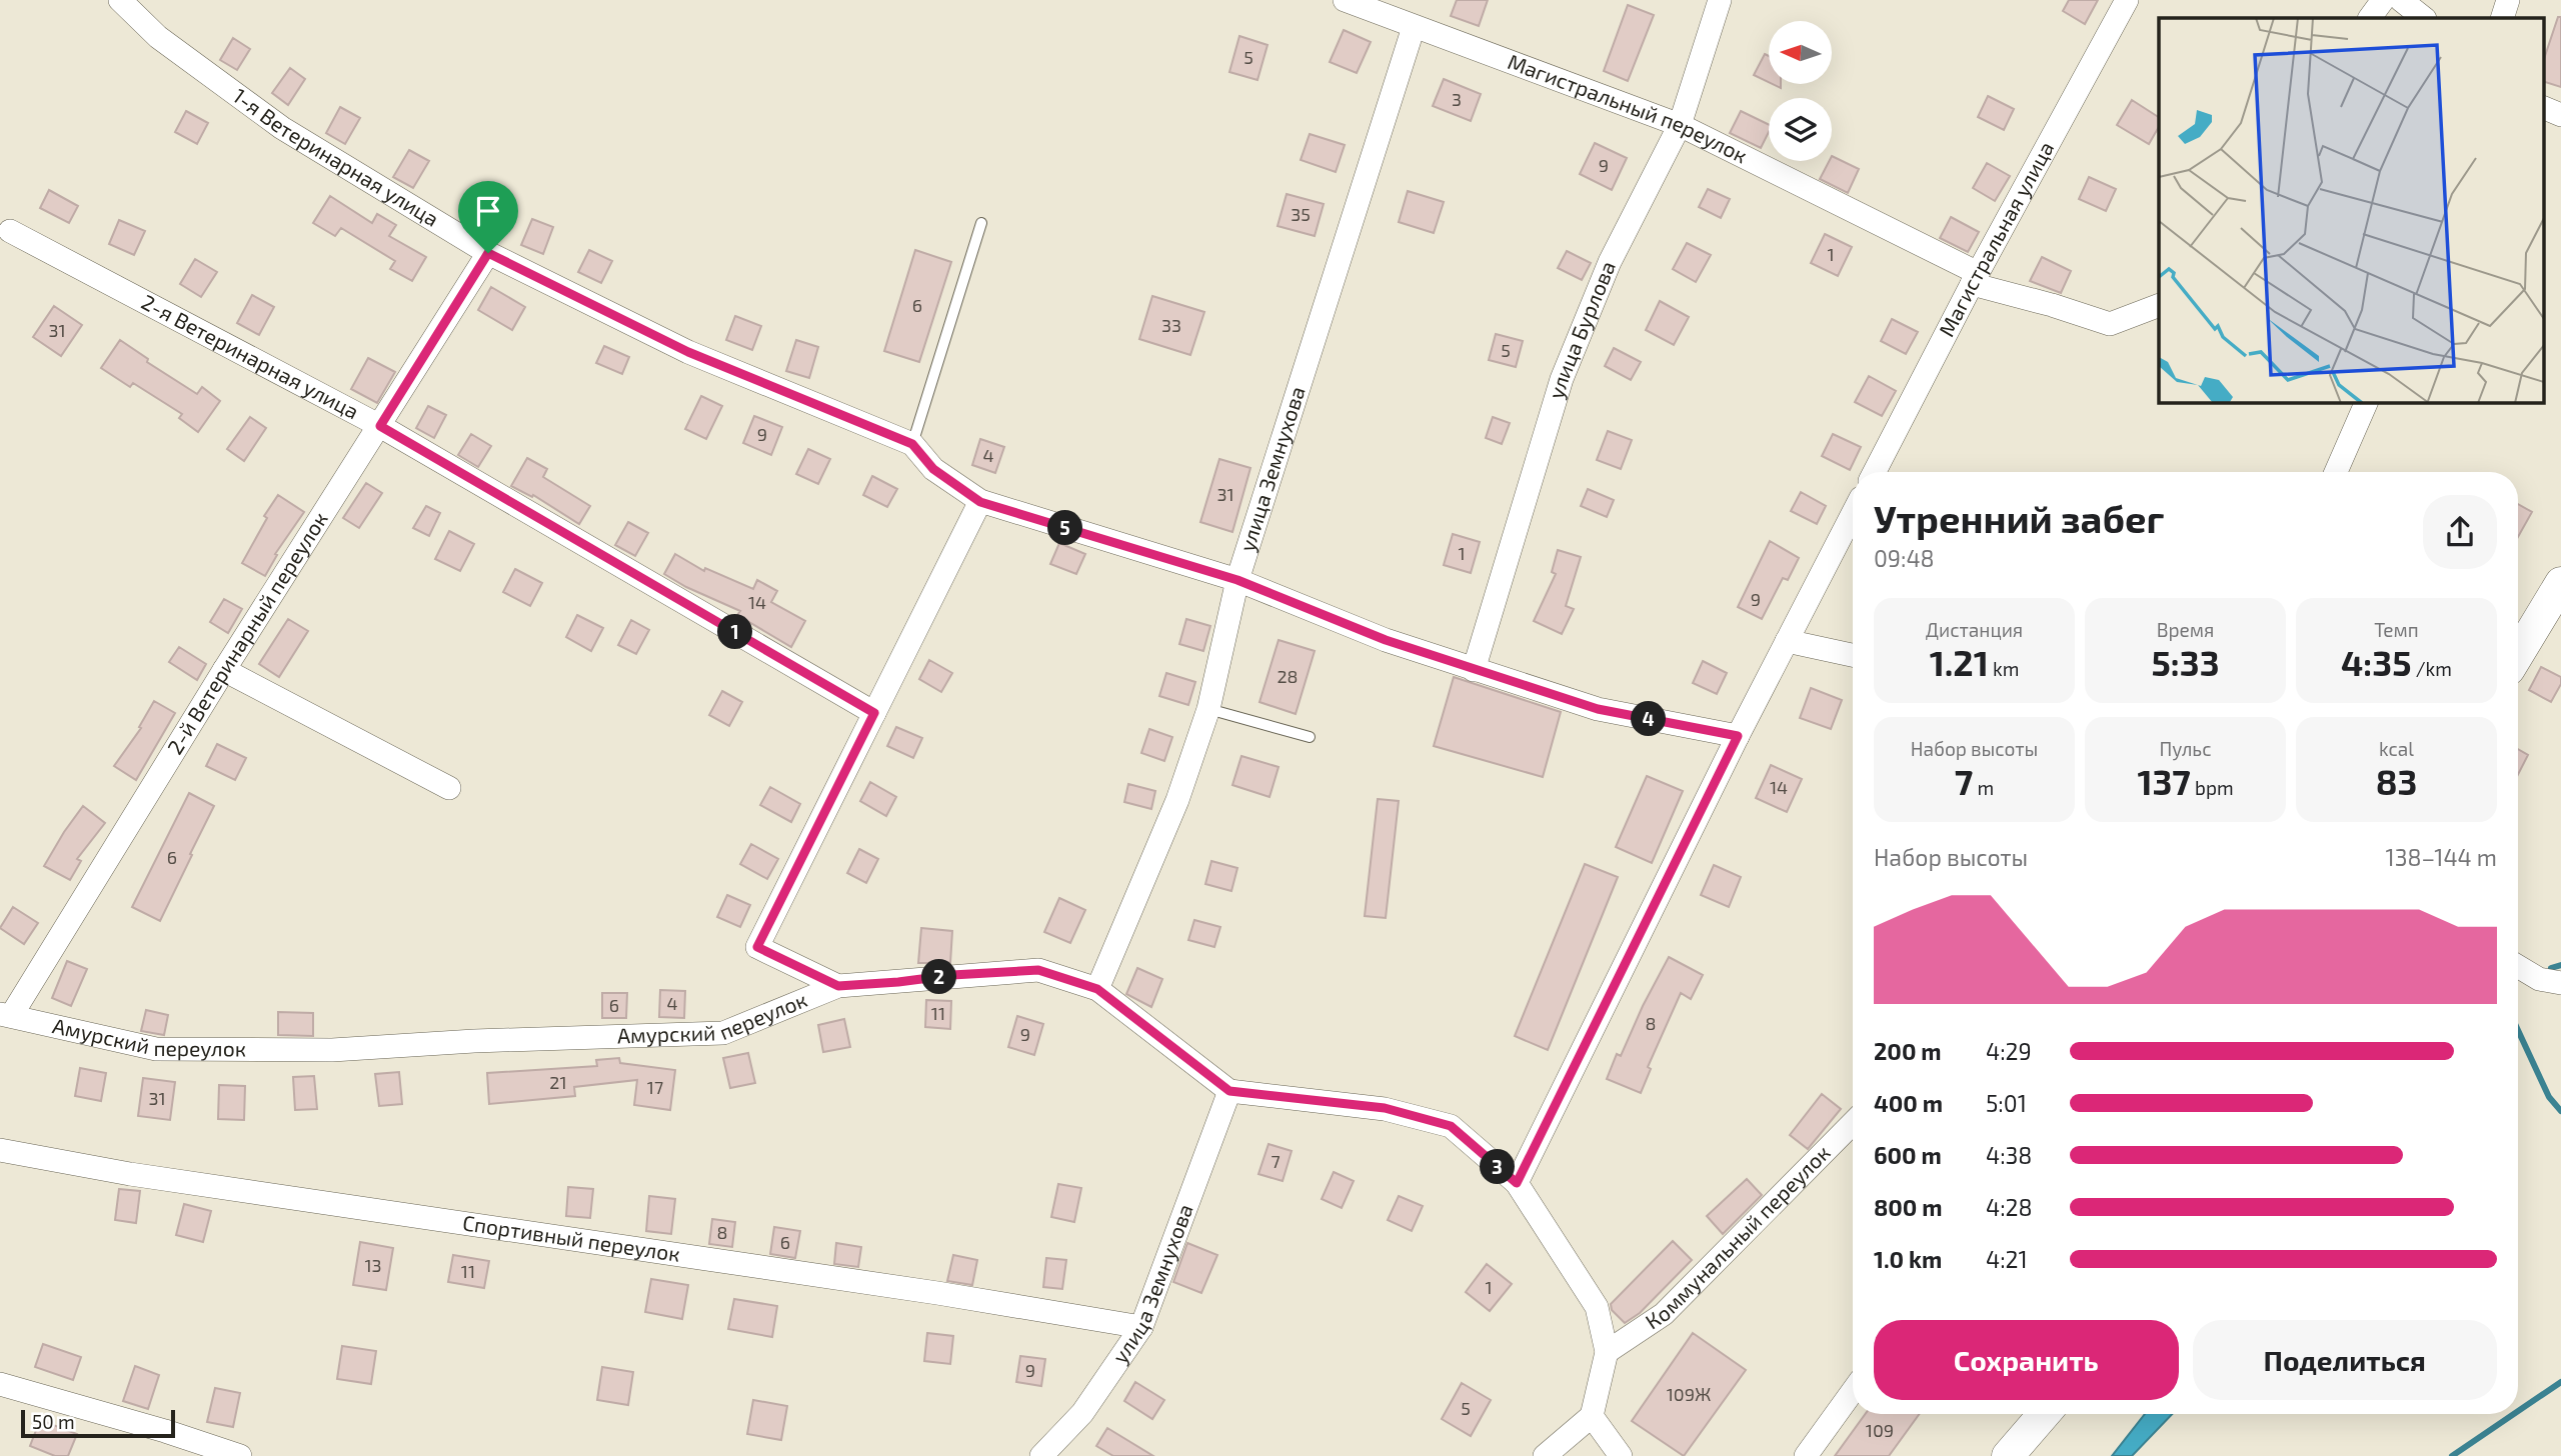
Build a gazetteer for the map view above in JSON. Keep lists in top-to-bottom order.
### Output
{
  "streets": {
    "street": [
      "Магистральный переулок",
      "1-я Ветеринарная улица",
      "Магистральная улица",
      "улица Бурлова",
      "2-я Ветеринарная улица",
      "улица Земнухова",
      "2-й Ветеринарный переулок",
      "Амурский переулок",
      "Коммунальный переулок",
      "Спортивный переулок"
    ]
  },
  "crossings": [
    ["Магистральный переулок", "Магистральная улица"],
    ["Магистральный переулок", "улица Бурлова"],
    ["Магистральный переулок", "улица Земнухова"],
    ["1-я Ветеринарная улица", "улица Бурлова"],
    ["1-я Ветеринарная улица", "улица Земнухова"],
    ["1-я Ветеринарная улица", "2-й Ветеринарный переулок"],
    ["2-я Ветеринарная улица", "2-й Ветеринарный переулок"],
    ["улица Земнухова", "Амурский переулок"],
    ["улица Земнухова", "Спортивный переулок"],
    ["2-й Ветеринарный переулок", "Амурский переулок"]
  ],
  "house_numbers": [
    "5",
    "3",
    "9",
    "35",
    "1",
    "6",
    "33",
    "31",
    "5",
    "9",
    "4",
    "31",
    "1",
    "9",
    "14",
    "28",
    "14",
    "6",
    "4",
    "6",
    "11",
    "8",
    "9",
    "21",
    "17",
    "31",
    "7",
    "8",
    "6",
    "13",
    "11",
    "1",
    "9",
    "109Ж",
    "5",
    "109"
  ],
  "scale_bar": "50 m",
  "north": "left",
  "page": {
    "heading": ["Утренний забег", "09:48"],
    "pins": [
      "5",
      "1",
      "4",
      "2",
      "3"
    ],
    "stats": [
      ["Дистанция", "1.21 km"],
      ["Время", "5:33"],
      ["Темп", "4:35 /km"],
      ["Набор высоты", "7 m"],
      ["Пульс", "137 bpm"],
      ["kcal", "83"]
    ],
    "chart": ["Набор высоты", "138–144 m"],
    "list": [
      {
        "name": "200 m",
        "note": "4:29"
      },
      {
        "name": "400 m",
        "note": "5:01"
      },
      {
        "name": "600 m",
        "note": "4:38"
      },
      {
        "name": "800 m",
        "note": "4:28"
      },
      {
        "name": "1.0 km",
        "note": "4:21"
      }
    ],
    "buttons": ["Сохранить", "Поделиться"],
    "scale": "50 m"
  }
}
